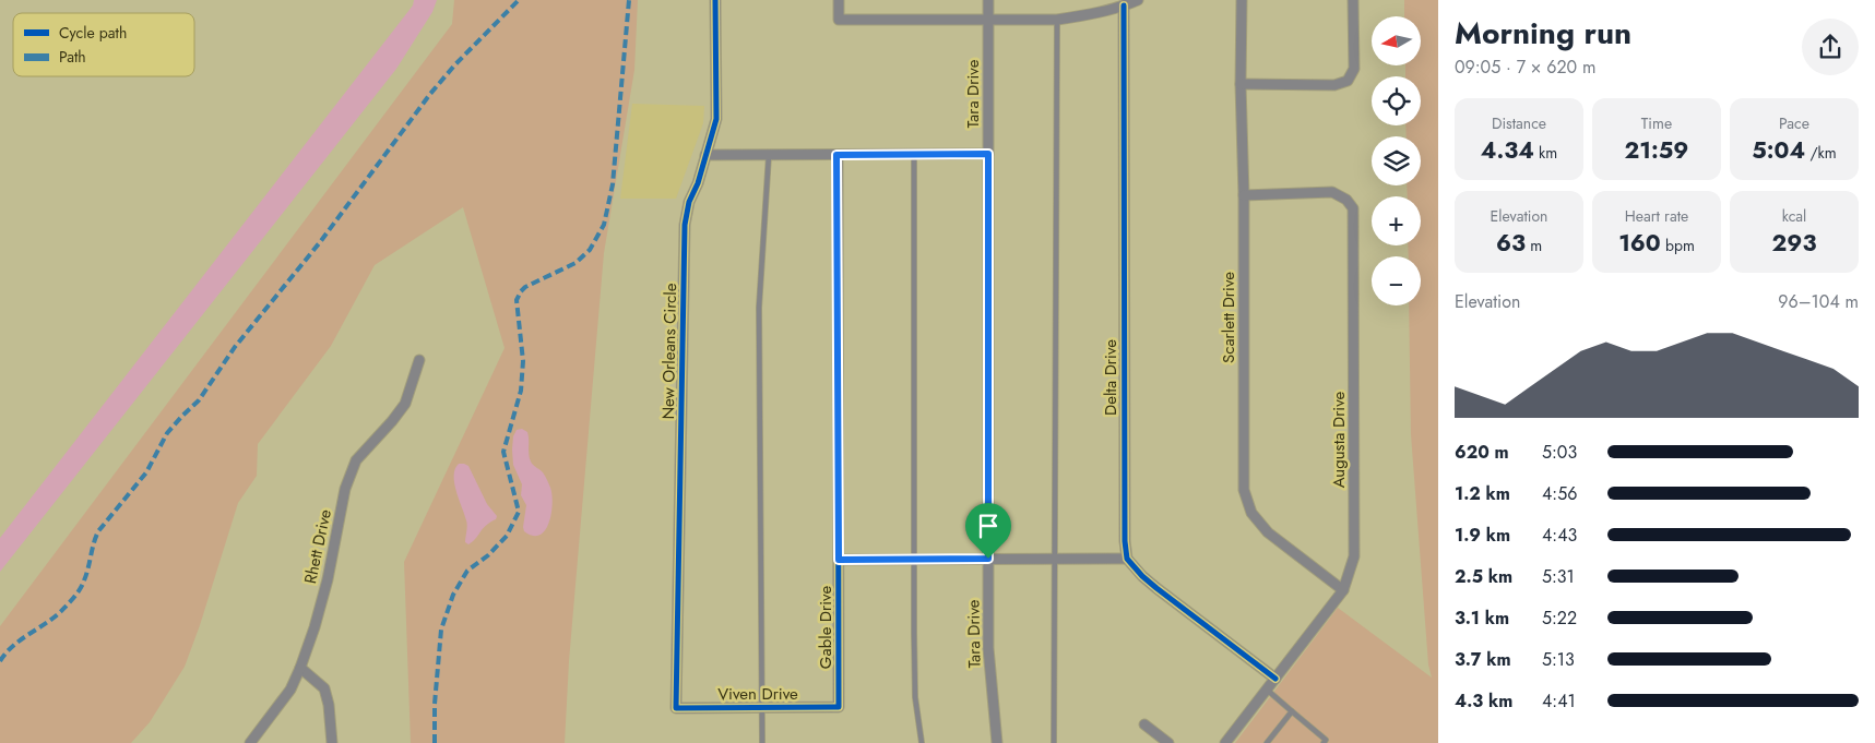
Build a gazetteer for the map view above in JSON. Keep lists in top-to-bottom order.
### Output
{
  "streets": {
    "street": [
      "Tara Drive",
      "Scarlett Drive",
      "New Orleans Circle",
      "Delta Drive",
      "Augusta Drive",
      "Rhett Drive",
      "Gable Drive",
      "Viven Drive"
    ]
  },
  "crossings": [
    ["Scarlett Drive", "Augusta Drive"],
    ["New Orleans Circle", "Viven Drive"],
    ["Gable Drive", "Viven Drive"]
  ],
  "legend": ["Cycle path", "Path"],
  "north": "left",
  "page": {
    "heading": ["Morning run", "09:05 · 7 × 620 m"],
    "map_buttons": ["+", "−"],
    "stats": [
      ["Distance", "4.34 km"],
      ["Time", "21:59"],
      ["Pace", "5:04 /km"],
      ["Elevation", "63 m"],
      ["Heart rate", "160 bpm"],
      ["kcal", "293"]
    ],
    "chart": ["Elevation", "96–104 m"],
    "list": [
      {
        "name": "620 m",
        "note": "5:03"
      },
      {
        "name": "1.2 km",
        "note": "4:56"
      },
      {
        "name": "1.9 km",
        "note": "4:43"
      },
      {
        "name": "2.5 km",
        "note": "5:31"
      },
      {
        "name": "3.1 km",
        "note": "5:22"
      },
      {
        "name": "3.7 km",
        "note": "5:13"
      },
      {
        "name": "4.3 km",
        "note": "4:41"
      }
    ]
  }
}
